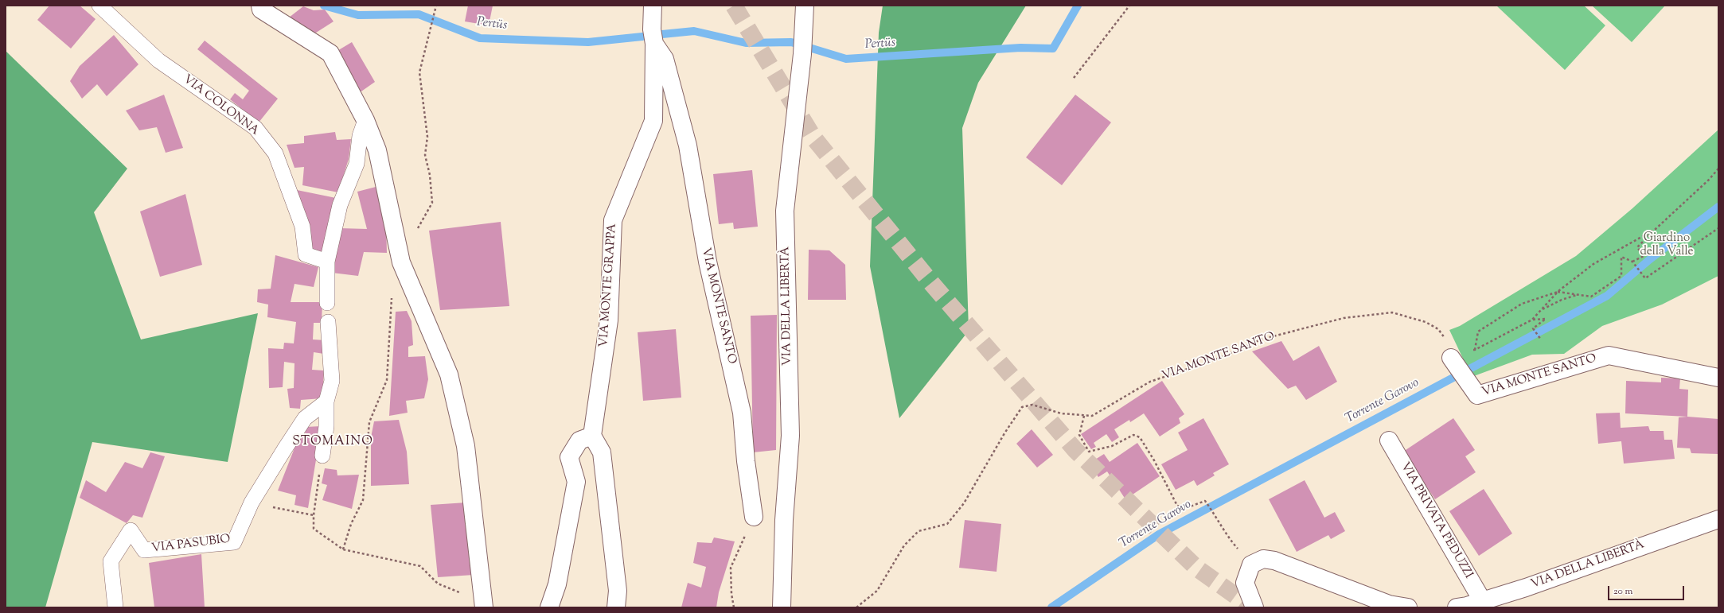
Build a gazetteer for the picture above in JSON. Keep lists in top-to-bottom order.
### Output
{
  "streets": {
    "street": [
      "VIA MONTE GRAPPA",
      "VIA MONTE SANTO",
      "VIA DELLA LIBERTÀ",
      "VIA PRIVATA PEDUZZI"
    ],
    "lane": ["VIA COLONNA", "VIA PASUBIO"]
  },
  "crossings": [
    ["VIA MONTE GRAPPA", "VIA MONTE SANTO"],
    ["VIA DELLA LIBERTÀ", "VIA PRIVATA PEDUZZI"]
  ],
  "districts": ["STOMAINO"],
  "water": ["Pertüs", "Torrente Garovo"],
  "parks": ["Giardino della Valle"],
  "scale_bar": "20 m"
}
